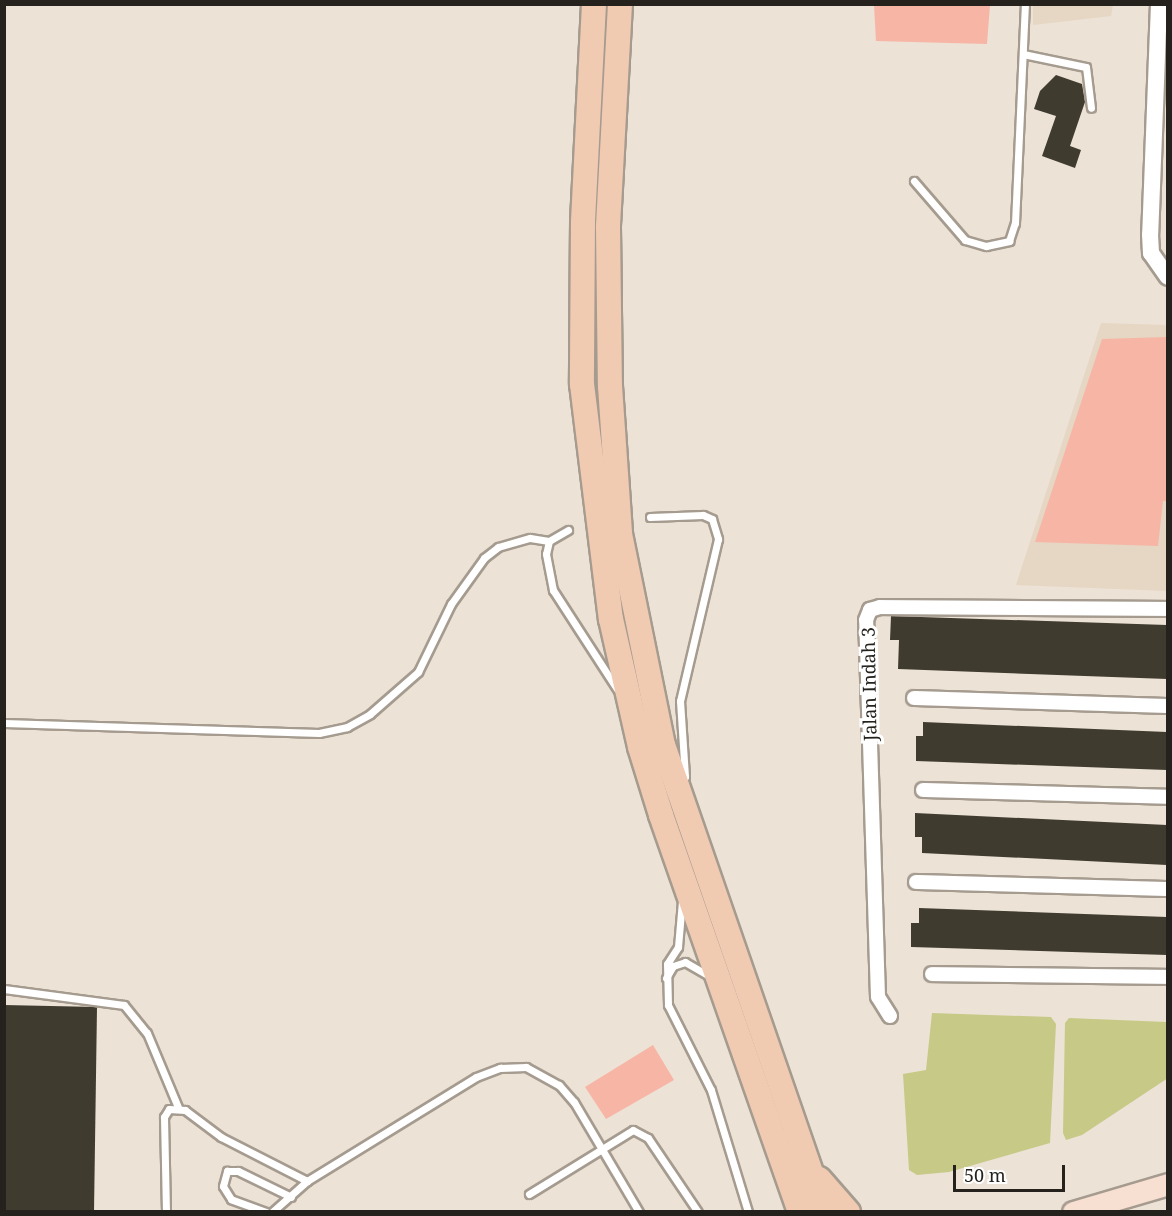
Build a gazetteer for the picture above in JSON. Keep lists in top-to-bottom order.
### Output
{
  "streets": {
    "street": ["Jalan Indah 3"]
  },
  "scale_bar": "50 m"
}
